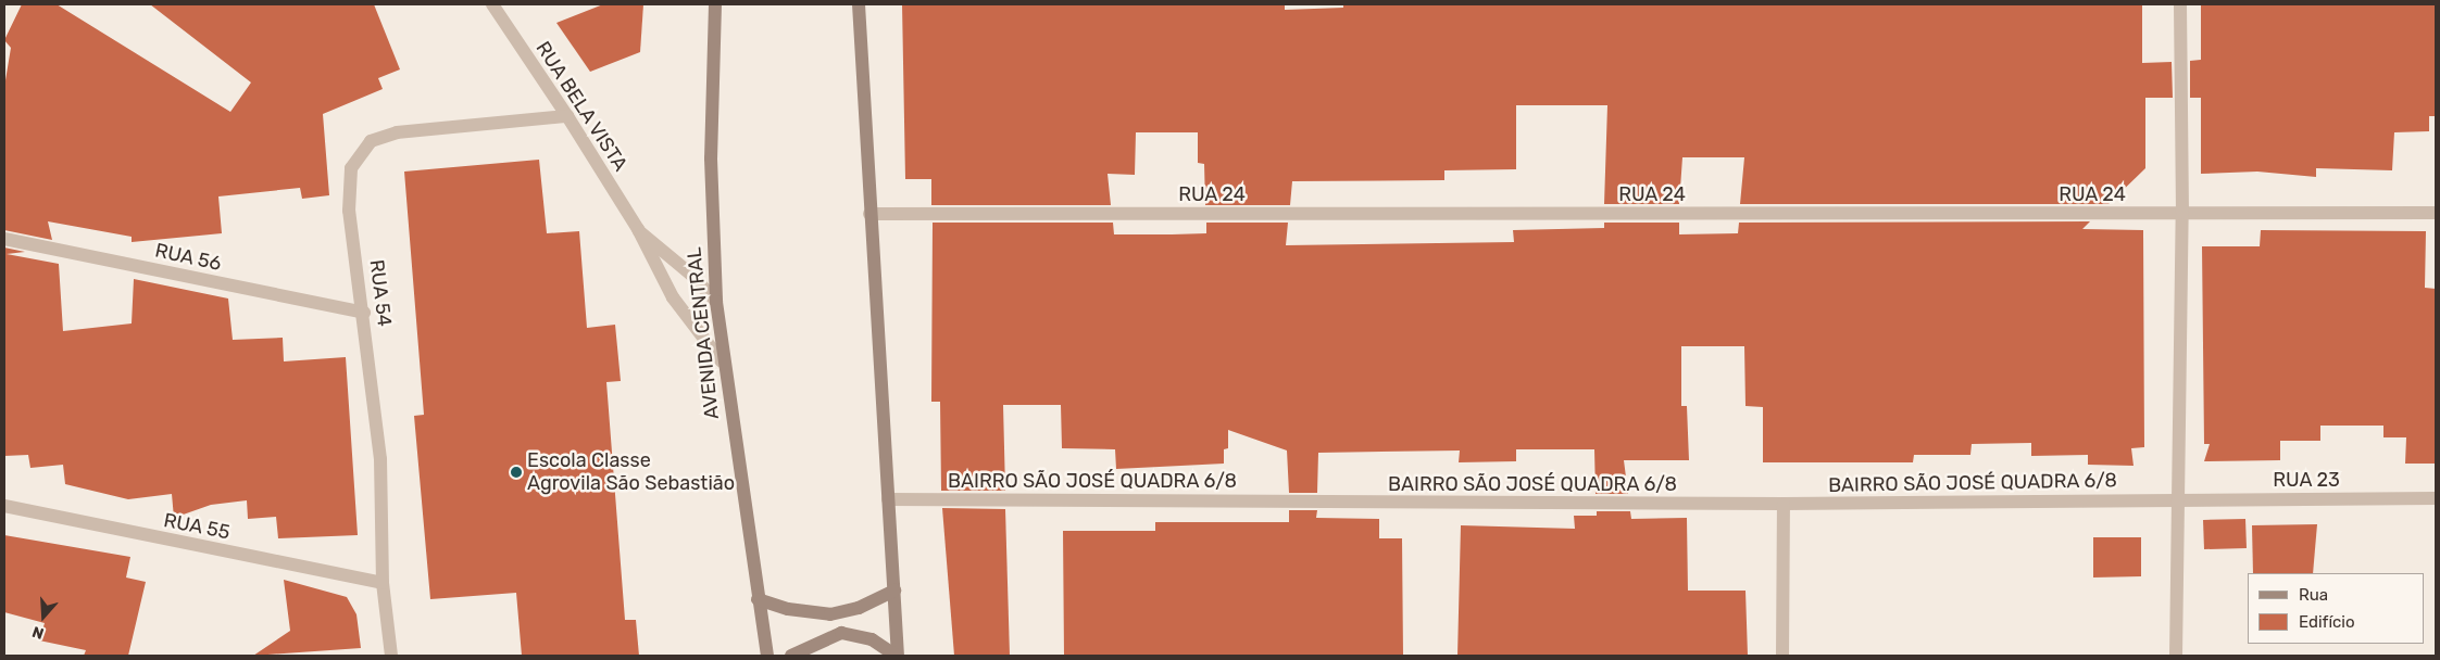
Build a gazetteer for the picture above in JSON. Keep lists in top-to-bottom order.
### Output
{
  "streets": {
    "street": [
      "RUA BELA VISTA",
      "RUA 24",
      "RUA 56",
      "RUA 54",
      "AVENIDA CENTRAL",
      "RUA 23",
      "BAIRRO SÃO JOSÉ QUADRA 6/8",
      "RUA 55"
    ]
  },
  "crossings": [
    ["RUA BELA VISTA", "RUA 54"],
    ["RUA BELA VISTA", "AVENIDA CENTRAL"],
    ["RUA 56", "RUA 54"],
    ["RUA 54", "RUA 55"],
    ["RUA 23", "BAIRRO SÃO JOSÉ QUADRA 6/8"]
  ],
  "places": ["Escola Classe Agrovila São Sebastião"],
  "legend": ["Rua", "Edifício"],
  "north": "bottom"
}
